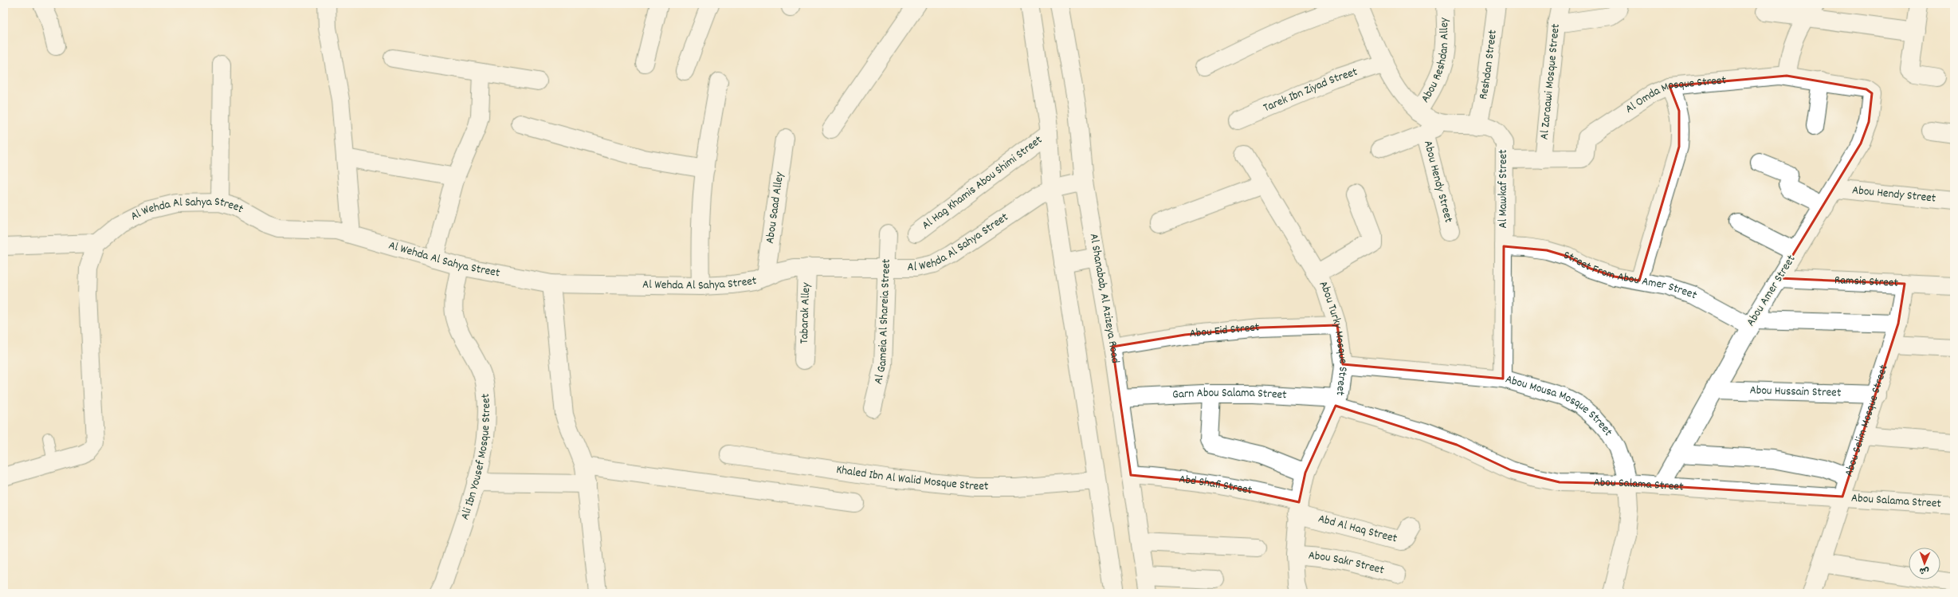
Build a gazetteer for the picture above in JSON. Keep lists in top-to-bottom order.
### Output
{
  "streets": {
    "street": [
      "Abou Reshdan Alley",
      "Reshdan Street",
      "Al Zaraawi Mosque Street",
      "Tarek Ibn Ziyad Street",
      "Al Omda Mosque Street",
      "Abou Hendy Street",
      "Al Hag Khamis Abou Shimi Street",
      "Al Mawkaf Street",
      "Abou Saad Alley",
      "Al Wehda Al Sahya Street",
      "Street From Abou Amer Street",
      "Ramsis Street",
      "Abou Amer Street",
      "Al Shanabab, Al Azizeya Road",
      "Tabarak Alley",
      "Al Gameia Al Shareia Street",
      "Abou Eid Street",
      "Abou Turky Mosque Street",
      "Abou Hussain Street",
      "Garn Abou Salama Street",
      "Abou Mousa Mosque Street",
      "Abou Selim Mosque Street",
      "Ali Ibn Yousef Mosque Street",
      "Khaled Ibn Al Walid Mosque Street",
      "Abd Shafi Street",
      "Abou Salama Street",
      "Abd Al Haq Street",
      "Abou Sakr Street"
    ]
  },
  "crossings": [
    ["Abou Reshdan Alley", "Al Mawkaf Street"],
    ["Reshdan Street", "Al Mawkaf Street"],
    ["Al Zaraawi Mosque Street", "Al Omda Mosque Street"],
    ["Tarek Ibn Ziyad Street", "Al Mawkaf Street"],
    ["Al Omda Mosque Street", "Al Mawkaf Street"],
    ["Al Omda Mosque Street", "Abou Amer Street"],
    ["Abou Hendy Street", "Abou Amer Street"],
    ["Al Mawkaf Street", "Street From Abou Amer Street"],
    ["Al Mawkaf Street", "Abou Mousa Mosque Street"],
    ["Abou Saad Alley", "Al Wehda Al Sahya Street"],
    ["Al Wehda Al Sahya Street", "Al Shanabab, Al Azizeya Road"],
    ["Al Wehda Al Sahya Street", "Tabarak Alley"],
    ["Al Wehda Al Sahya Street", "Al Gameia Al Shareia Street"],
    ["Al Wehda Al Sahya Street", "Ali Ibn Yousef Mosque Street"],
    ["Street From Abou Amer Street", "Abou Amer Street"],
    ["Ramsis Street", "Abou Amer Street"],
    ["Ramsis Street", "Abou Selim Mosque Street"],
    ["Abou Amer Street", "Abou Hussain Street"],
    ["Abou Amer Street", "Abou Salama Street"],
    ["Al Shanabab, Al Azizeya Road", "Abou Eid Street"],
    ["Al Shanabab, Al Azizeya Road", "Garn Abou Salama Street"],
    ["Al Shanabab, Al Azizeya Road", "Abd Shafi Street"],
    ["Abou Eid Street", "Abou Turky Mosque Street"],
    ["Abou Turky Mosque Street", "Garn Abou Salama Street"],
    ["Abou Turky Mosque Street", "Abou Mousa Mosque Street"],
    ["Abou Turky Mosque Street", "Abd Shafi Street"],
    ["Abou Turky Mosque Street", "Abou Salama Street"],
    ["Abou Turky Mosque Street", "Abd Al Haq Street"],
    ["Abou Turky Mosque Street", "Abou Sakr Street"],
    ["Abou Hussain Street", "Abou Selim Mosque Street"],
    ["Garn Abou Salama Street", "Abou Salama Street"],
    ["Abou Mousa Mosque Street", "Abou Salama Street"],
    ["Abou Selim Mosque Street", "Abou Salama Street"],
    ["Abd Shafi Street", "Abd Al Haq Street"]
  ],
  "north": "bottom"
}
